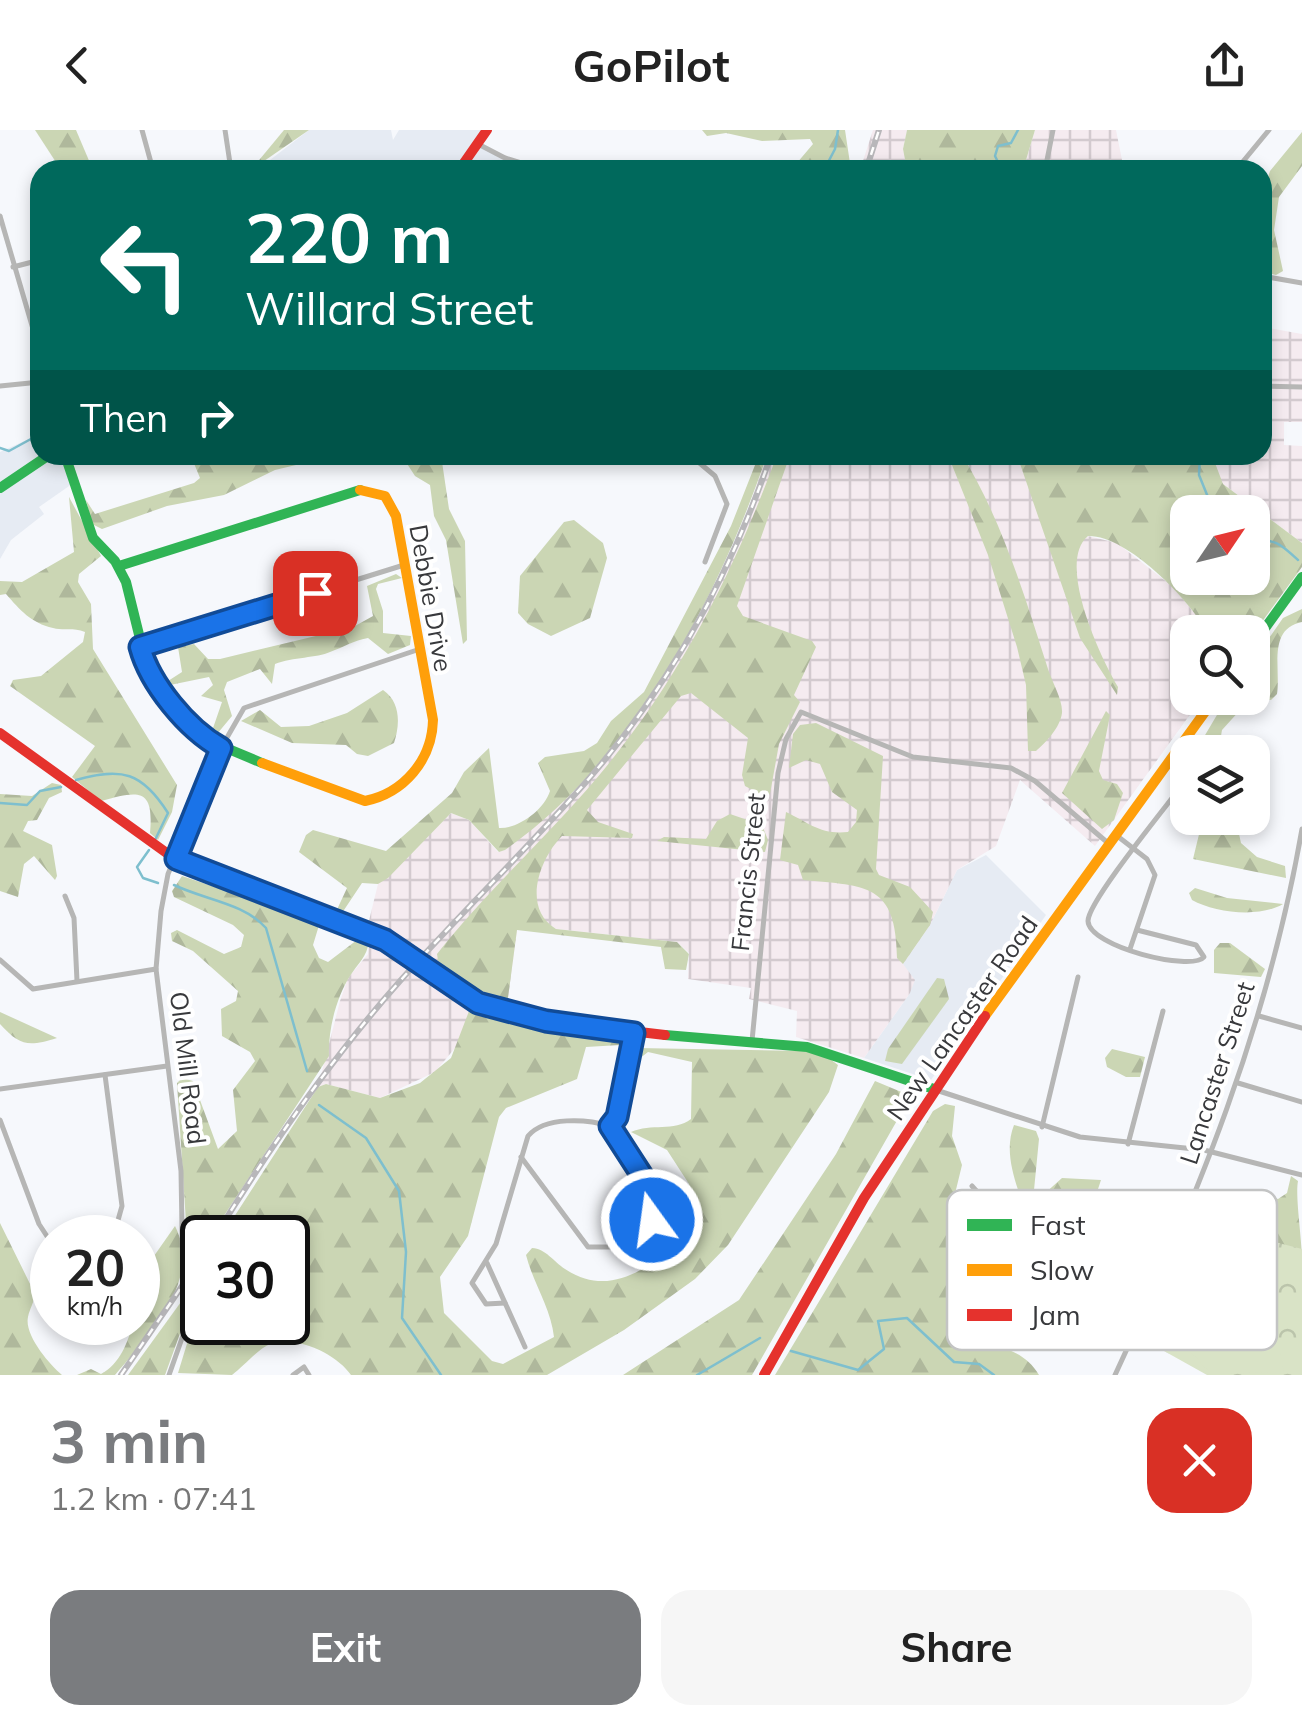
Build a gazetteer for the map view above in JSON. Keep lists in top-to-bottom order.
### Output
{
  "streets": {
    "street": [
      "Debbie Drive",
      "Francis Street",
      "New Lancaster Road",
      "Old Mill Road",
      "Lancaster Street"
    ]
  },
  "crossings": [
    ["Debbie Drive", "Old Mill Road"],
    ["Francis Street", "New Lancaster Road"]
  ],
  "legend": ["Fast", "Slow", "Jam"],
  "north": "top right",
  "page": {
    "header": "GoPilot",
    "turn": ["220 m", "Willard Street"],
    "then": "Then",
    "speed": "20 km/h",
    "limit": "30",
    "heading": ["3 min", "1.2 km · 07:41"],
    "buttons": ["Exit", "Share"]
  }
}
